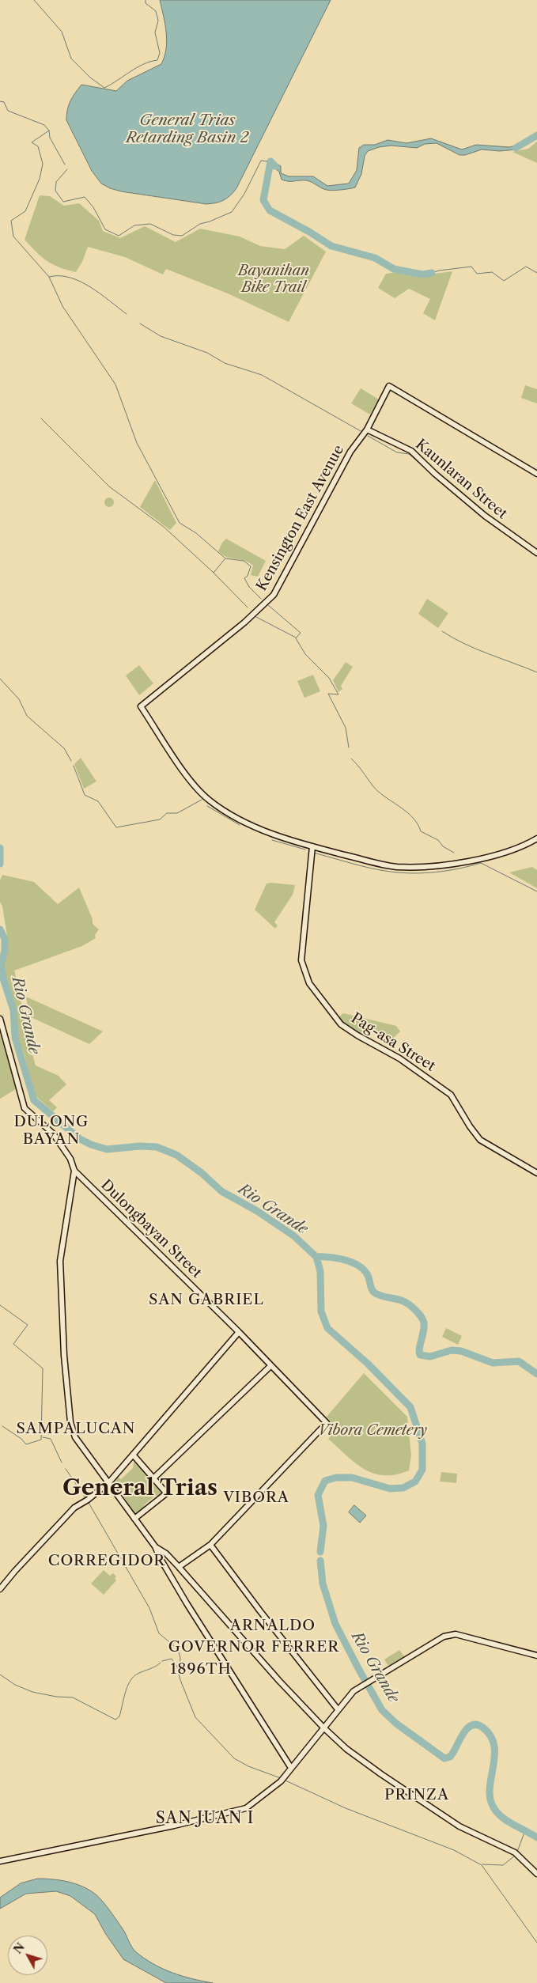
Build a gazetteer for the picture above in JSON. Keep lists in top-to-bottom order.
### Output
{
  "streets": {
    "street": [
      "Kaunlaran Street",
      "Kensington East Avenue",
      "Pag-asa Street",
      "Dulongbayan Street"
    ]
  },
  "crossings": [
    ["Kaunlaran Street", "Kensington East Avenue"],
    ["Kensington East Avenue", "Pag-asa Street"]
  ],
  "districts": [
    "DULONG BAYAN",
    "SAN GABRIEL",
    "SAMPALUCAN",
    "General Trias",
    "VIBORA",
    "CORREGIDOR",
    "ARNALDO",
    "GOVERNOR FERRER",
    "1896TH",
    "PRINZA",
    "SAN JUAN I"
  ],
  "water": ["General Trias Retarding Basin 2", "Rio Grande"],
  "parks": ["Bayanihan Bike Trail", "Vibora Cemetery"],
  "north": "top left"
}
